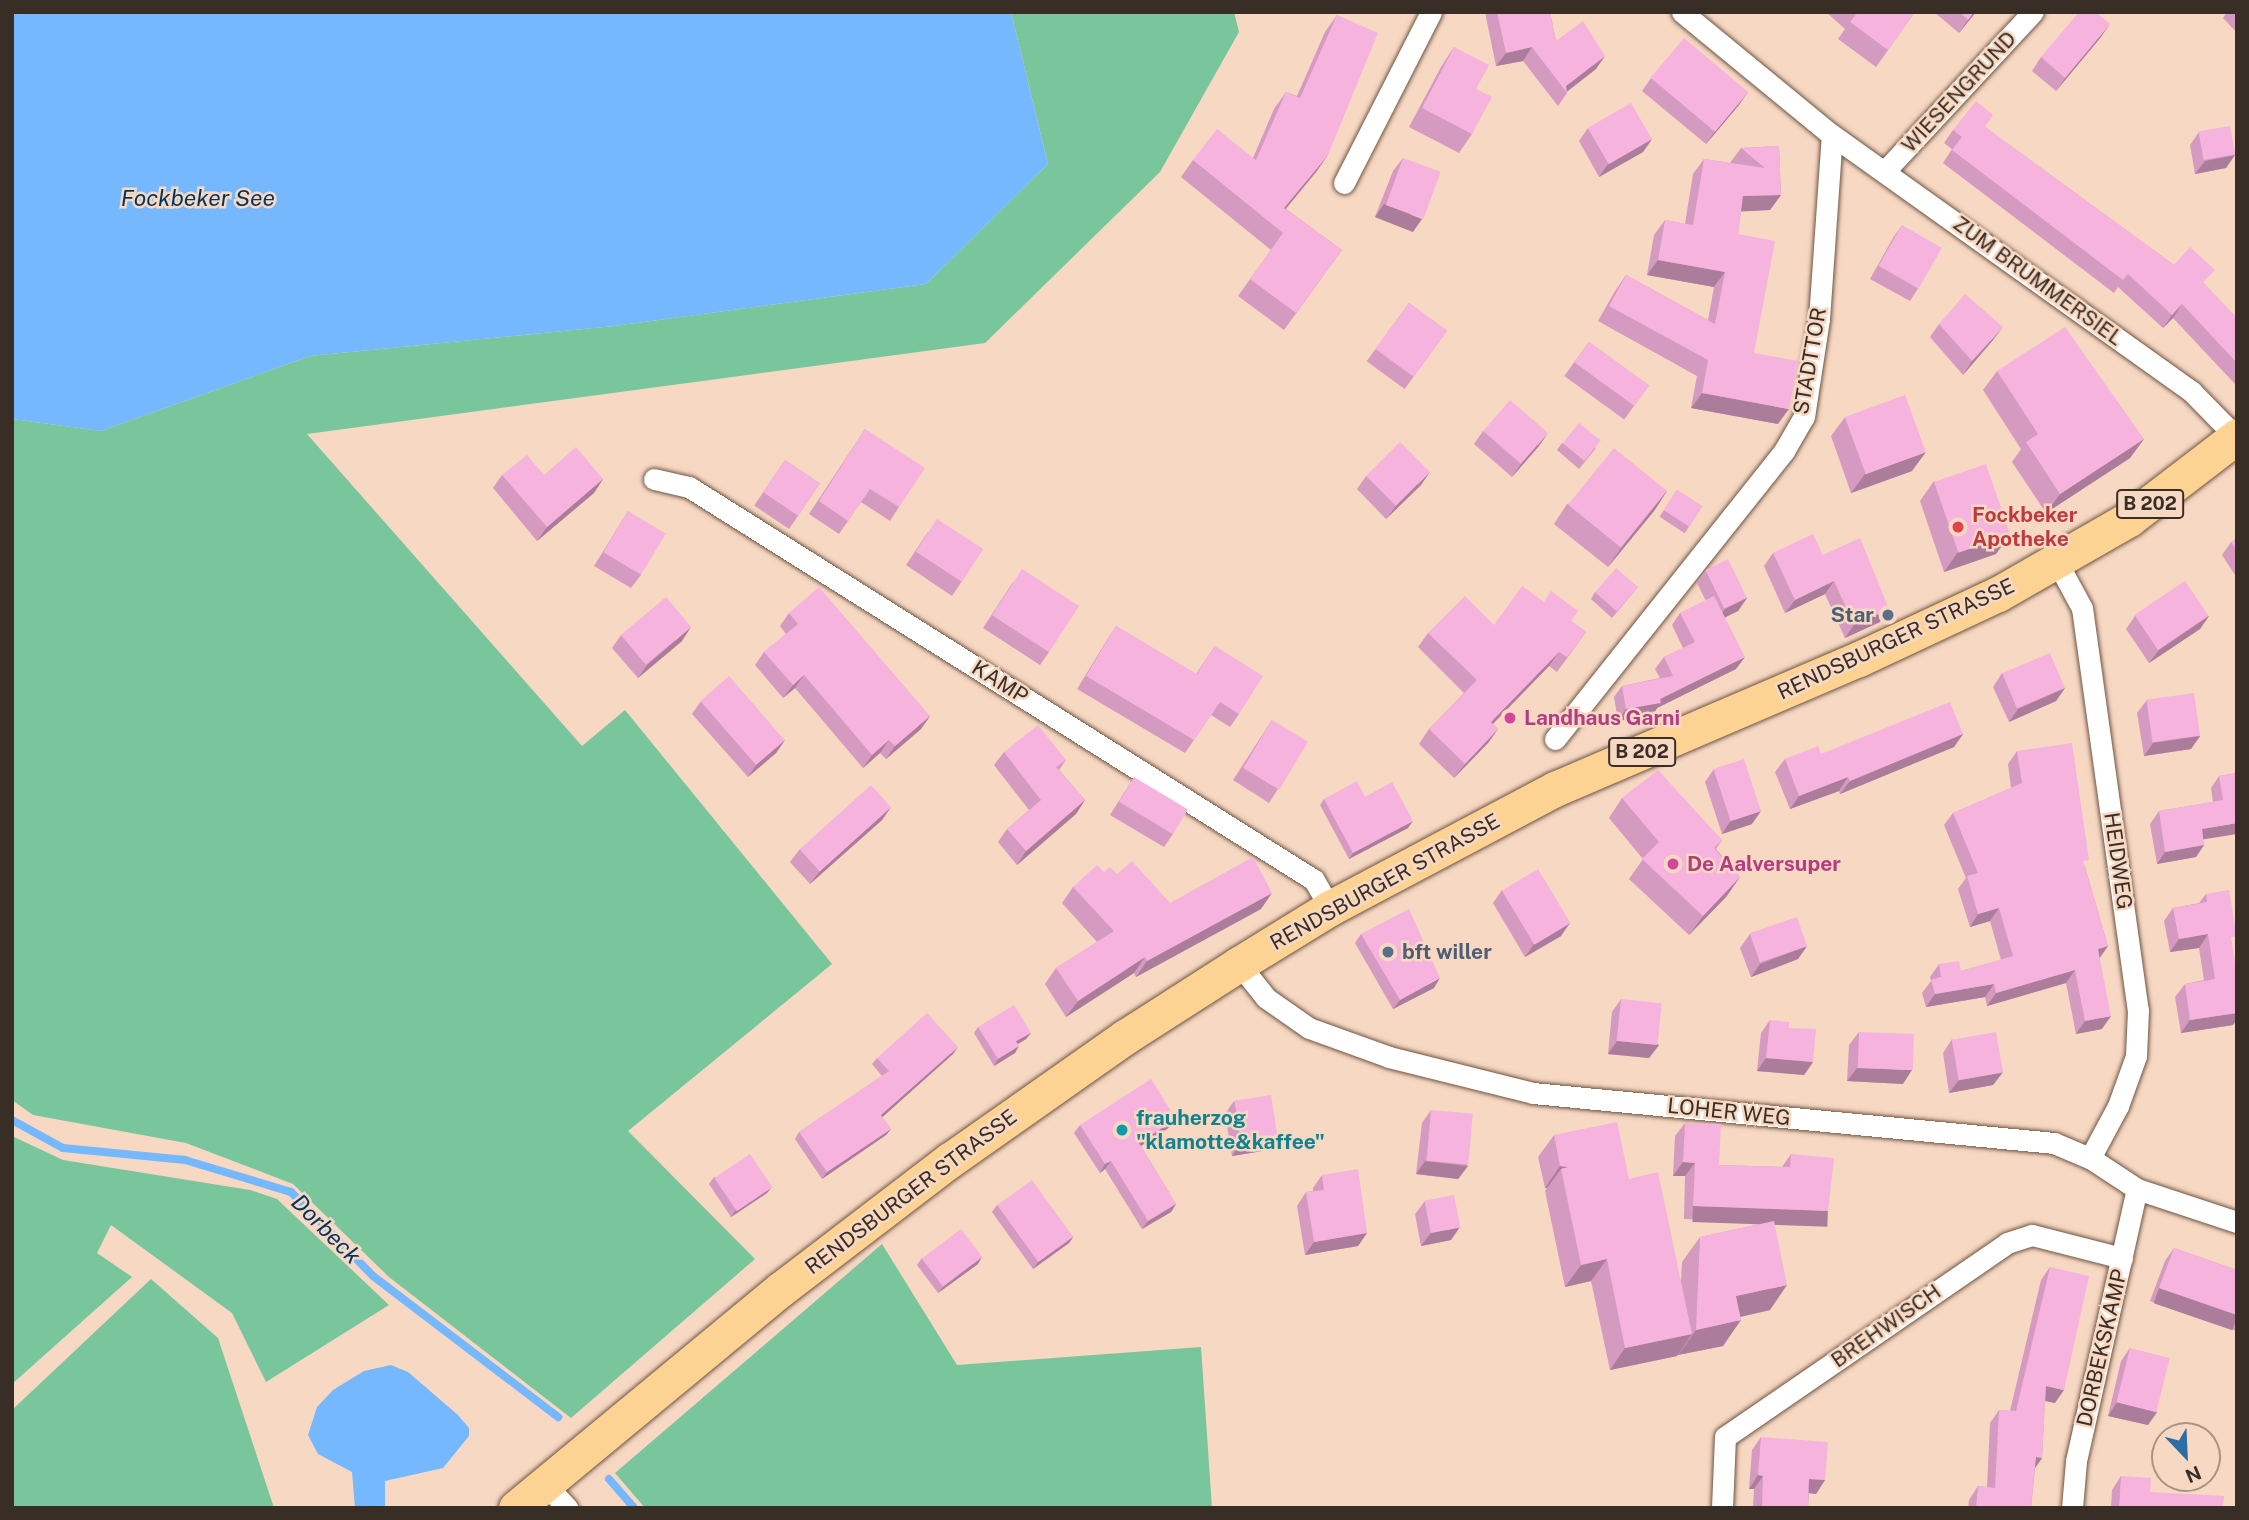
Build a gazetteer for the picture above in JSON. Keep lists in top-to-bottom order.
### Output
{
  "streets": {
    "main road": ["B 202", "RENDSBURGER STRASSE"],
    "street": [
      "WIESENGRUND",
      "ZUM BRUMMERSIEL",
      "STADTTOR",
      "KAMP",
      "HEIDWEG",
      "LOHER WEG",
      "BREHWISCH",
      "DORBEKSKAMP"
    ]
  },
  "crossings": [
    ["WIESENGRUND", "ZUM BRUMMERSIEL"],
    ["ZUM BRUMMERSIEL", "STADTTOR"],
    ["ZUM BRUMMERSIEL", "RENDSBURGER STRASSE"],
    ["RENDSBURGER STRASSE", "KAMP"],
    ["RENDSBURGER STRASSE", "HEIDWEG"],
    ["RENDSBURGER STRASSE", "LOHER WEG"],
    ["HEIDWEG", "LOHER WEG"],
    ["LOHER WEG", "DORBEKSKAMP"],
    ["BREHWISCH", "DORBEKSKAMP"]
  ],
  "water": ["Fockbeker See", "Dorbeck"],
  "places": [
    "Fockbeker Apotheke",
    "Star",
    "Landhaus Garni",
    "De Aalversuper",
    "bft willer",
    "frauherzog \"klamotte&kaffee\""
  ],
  "north": "bottom right"
}
